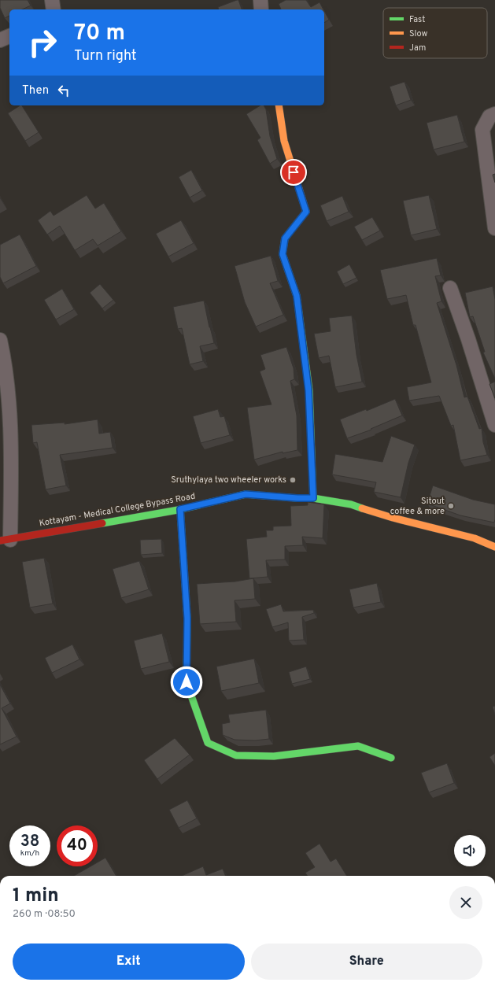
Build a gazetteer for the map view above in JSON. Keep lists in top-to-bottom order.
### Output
{
  "streets": {
    "street": ["Kottayam - Medical College Bypass Road"]
  },
  "places": ["Sruthylaya two wheeler works", "Sitout coffee & more"],
  "legend": ["Fast", "Slow", "Jam"],
  "page": {
    "turn": ["70 m", "Turn right"],
    "then": "Then",
    "speed": "38 km/h",
    "limit": "40",
    "heading": ["1 min", "260 m · 08:50"],
    "buttons": ["Exit", "Share"]
  }
}
